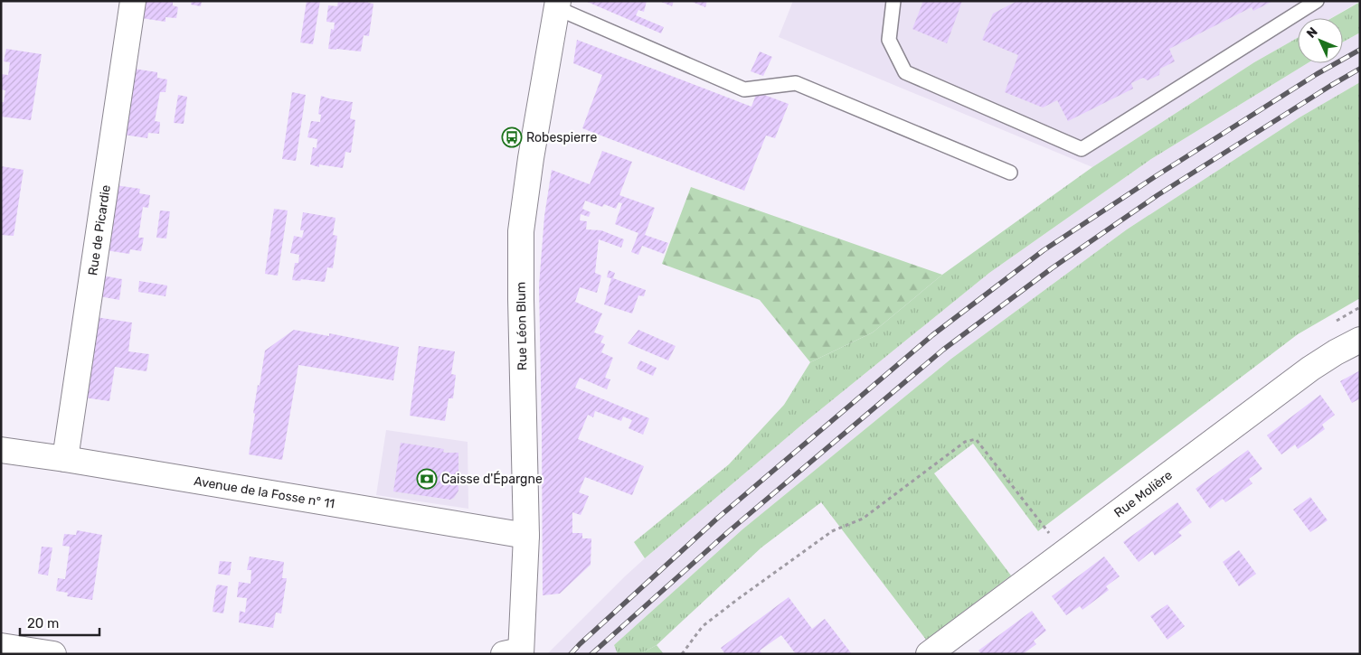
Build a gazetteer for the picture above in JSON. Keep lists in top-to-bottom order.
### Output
{
  "streets": {
    "street": [
      "Rue de Picardie",
      "Rue Léon Blum",
      "Avenue de la Fosse n° 11",
      "Rue Molière"
    ]
  },
  "crossings": [
    ["Rue de Picardie", "Avenue de la Fosse n° 11"],
    ["Rue Léon Blum", "Avenue de la Fosse n° 11"]
  ],
  "places": {
    "bus stop": ["Robespierre"],
    "bank": ["Caisse d'Épargne"]
  },
  "scale_bar": "20 m",
  "north": "top left"
}
